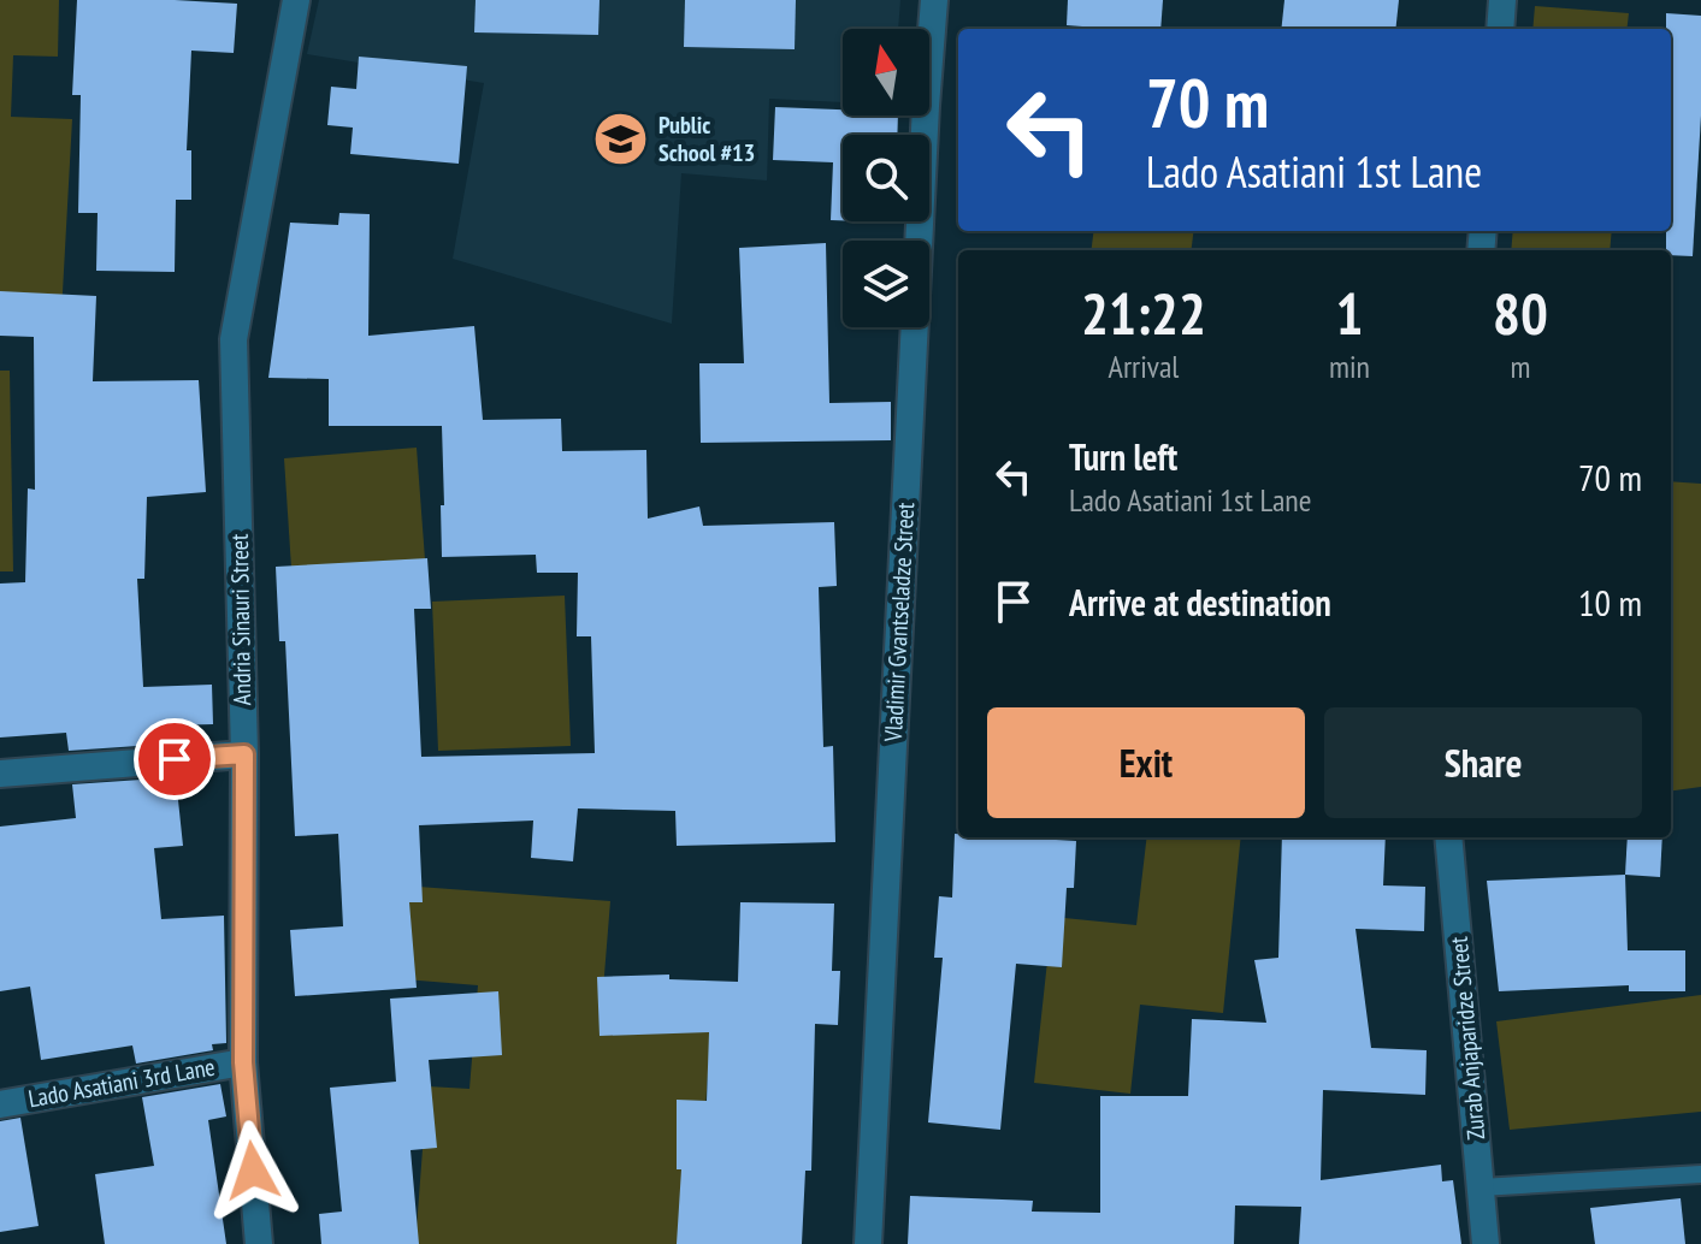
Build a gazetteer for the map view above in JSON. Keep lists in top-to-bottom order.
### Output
{
  "streets": {
    "street": [
      "Andria Sinauri Street",
      "Vladimir Gvantseladze Street",
      "Zurab Anjaparidze Street",
      "Lado Asatiani 3rd Lane"
    ]
  },
  "crossings": [
    ["Andria Sinauri Street", "Lado Asatiani 3rd Lane"]
  ],
  "places": {
    "school or university": ["Public School #13"]
  },
  "north": "top",
  "page": {
    "turn": ["70 m", "Lado Asatiani 1st Lane"],
    "eta": [
      "21:22",
      "Arrival",
      "1",
      "min",
      "80",
      "m"
    ],
    "list": [
      {
        "name": "Turn left",
        "note": "Lado Asatiani 1st Lane",
        "value": "70 m"
      },
      {
        "name": "Arrive at destination",
        "value": "10 m"
      }
    ],
    "buttons": ["Exit", "Share"]
  }
}
